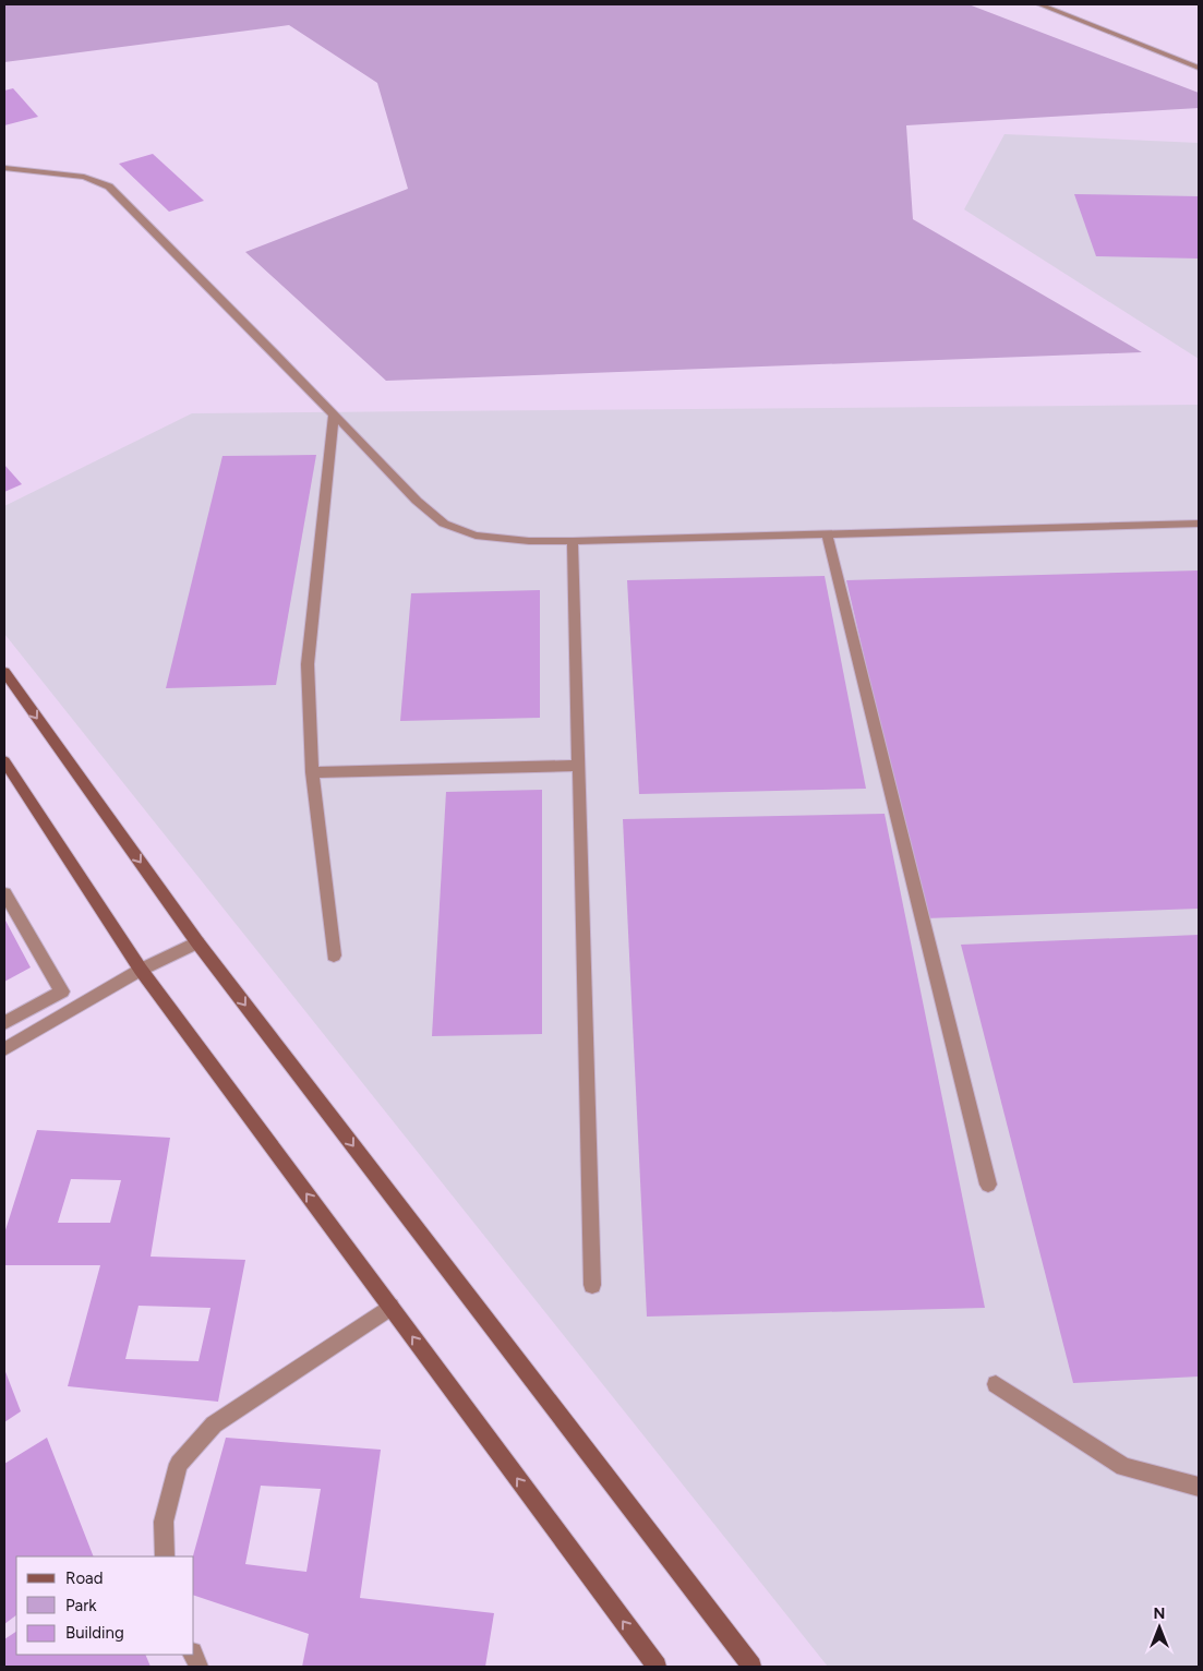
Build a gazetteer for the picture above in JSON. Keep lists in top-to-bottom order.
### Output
{
  "legend": ["Road", "Park", "Building"],
  "north": "top"
}
